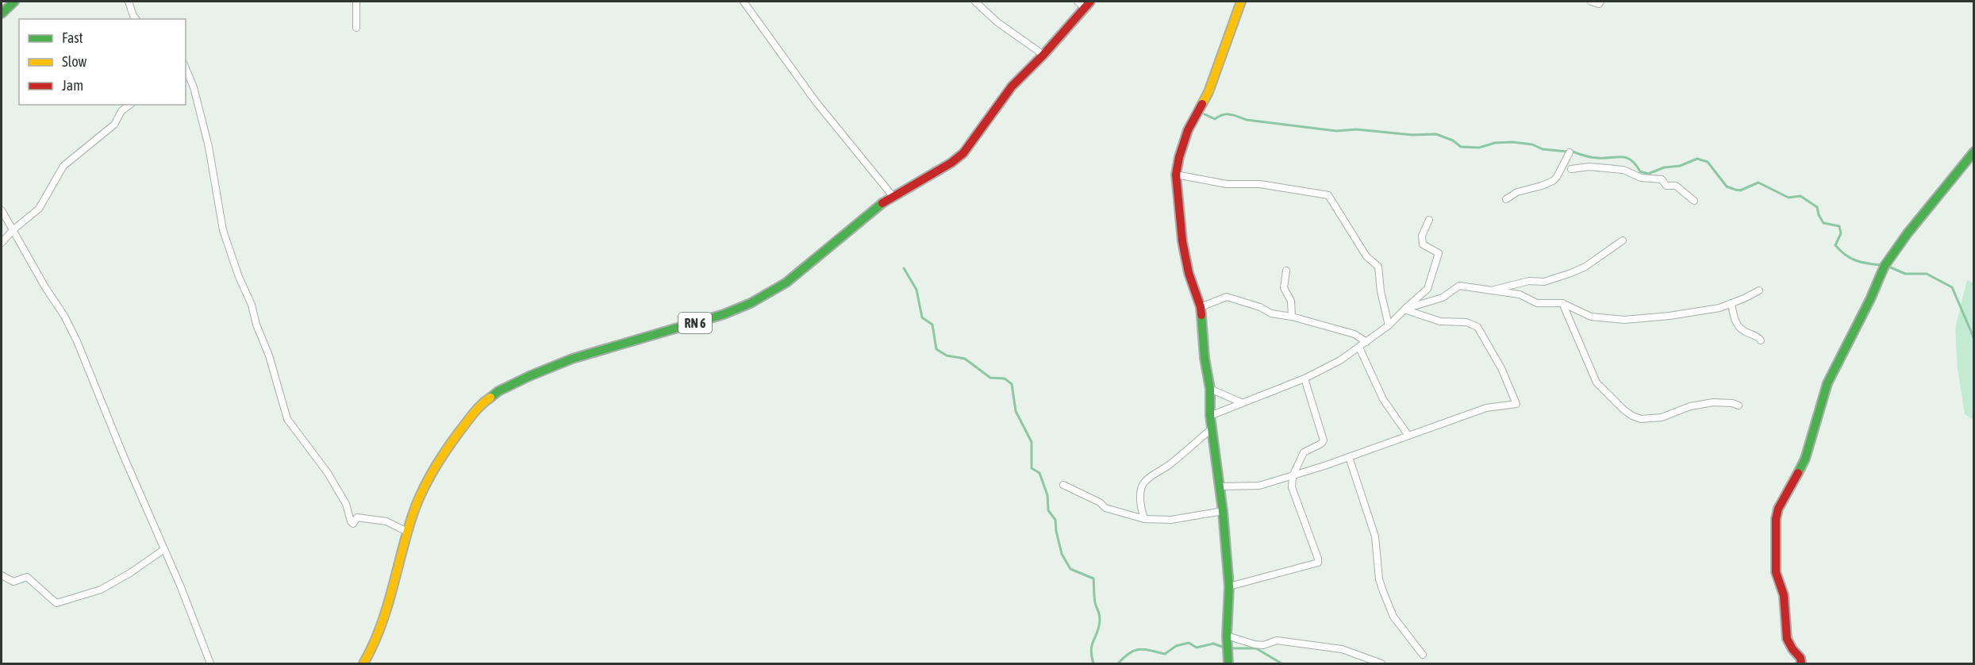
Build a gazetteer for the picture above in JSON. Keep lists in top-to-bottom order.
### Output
{
  "streets": {
    "street": ["RN 6"]
  },
  "legend": ["Fast", "Slow", "Jam"]
}
